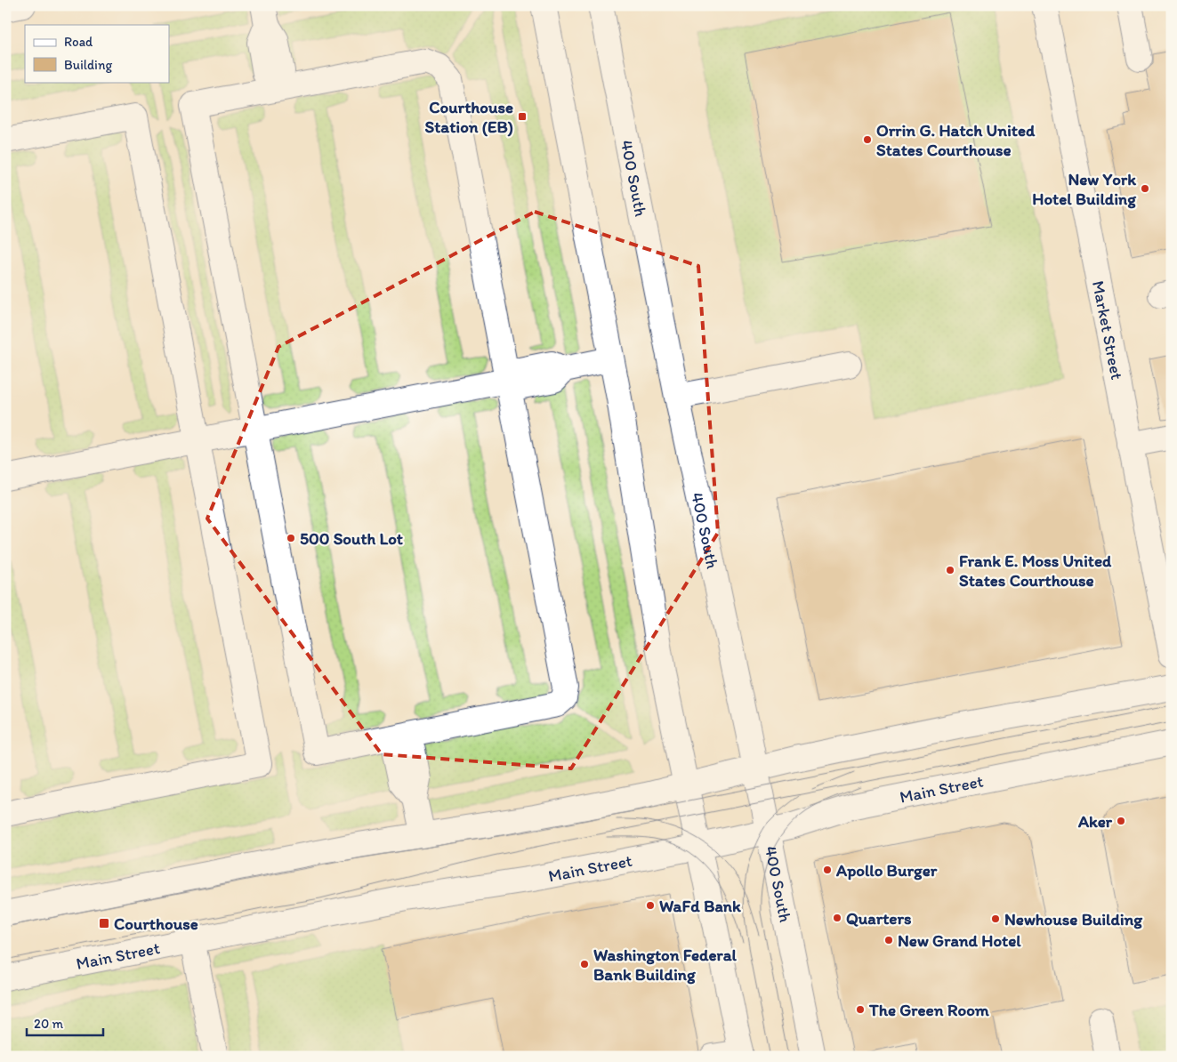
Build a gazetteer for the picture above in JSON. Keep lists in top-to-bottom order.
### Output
{
  "streets": {
    "street": ["400 South", "Market Street", "Main Street"]
  },
  "crossings": [
    ["400 South", "Main Street"]
  ],
  "places": {
    "transit": ["Courthouse Station (EB)", "Courthouse"],
    "other": [
      "Orrin G. Hatch United States Courthouse",
      "New York Hotel Building",
      "500 South Lot",
      "Frank E. Moss United States Courthouse",
      "Aker",
      "Apollo Burger",
      "WaFd Bank",
      "Quarters",
      "Newhouse Building",
      "New Grand Hotel",
      "Washington Federal Bank Building",
      "The Green Room"
    ]
  },
  "legend": ["Road", "Building"],
  "scale_bar": "20 m"
}
